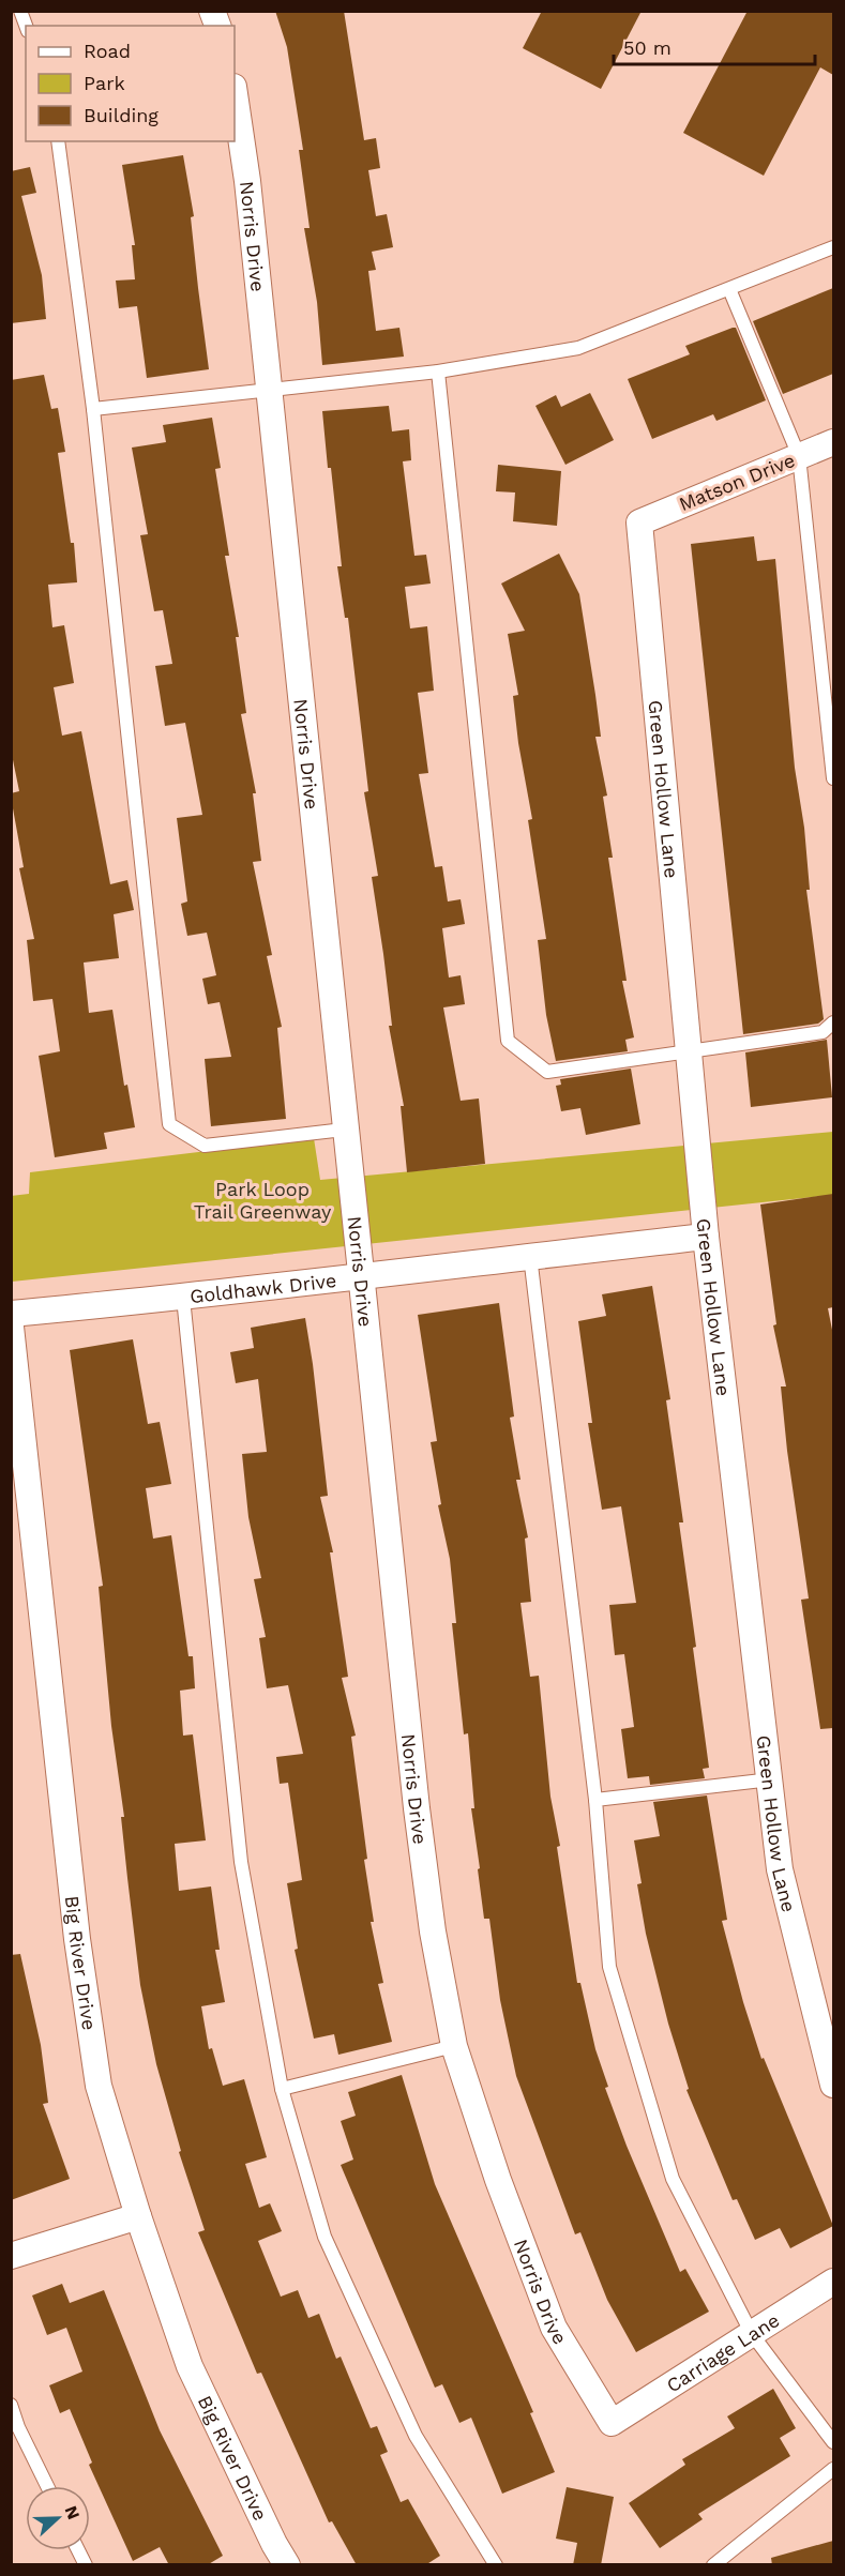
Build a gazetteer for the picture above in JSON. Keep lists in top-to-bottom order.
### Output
{
  "streets": {
    "street": [
      "Norris Drive",
      "Matson Drive",
      "Green Hollow Lane",
      "Goldhawk Drive",
      "Big River Drive",
      "Carriage Lane"
    ]
  },
  "crossings": [
    ["Norris Drive", "Goldhawk Drive"],
    ["Norris Drive", "Carriage Lane"],
    ["Matson Drive", "Green Hollow Lane"],
    ["Green Hollow Lane", "Goldhawk Drive"]
  ],
  "parks": ["Park Loop Trail Greenway"],
  "legend": ["Road", "Park", "Building"],
  "scale_bar": "50 m",
  "north": "right"
}
